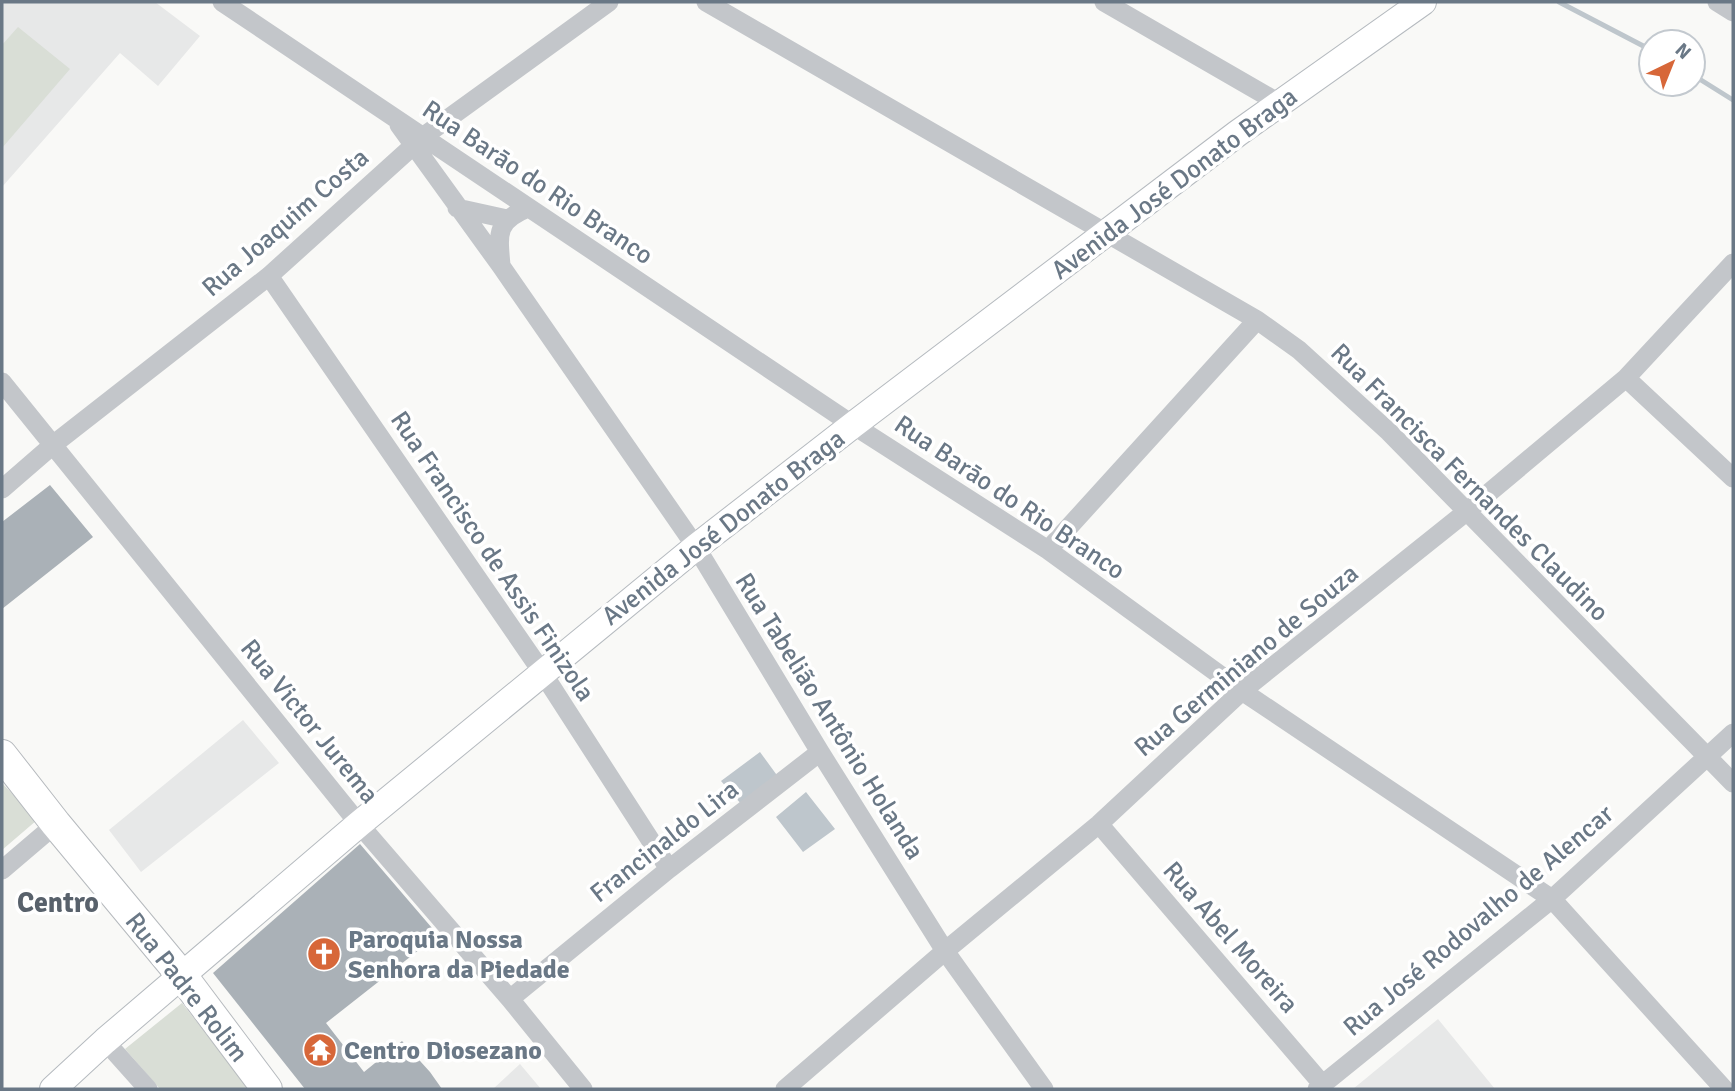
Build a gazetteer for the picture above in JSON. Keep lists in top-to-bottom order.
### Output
{
  "streets": {
    "main road": ["Avenida José Donato Braga", "Rua Padre Rolim"],
    "street": [
      "Rua Barāo do Rio Branco",
      "Rua Joaquim Costa",
      "Rua Francisca Fernandes Claudino",
      "Rua Francisco de Assis Finizola",
      "Rua Germiniano de Souza",
      "Rua Tabelião Antônio Holanda",
      "Rua Victor Jurema",
      "Francinaldo Lira",
      "Rua José Rodovalho de Alencar",
      "Rua Abel Moreira"
    ]
  },
  "crossings": [
    ["Rua Barāo do Rio Branco", "Avenida José Donato Braga"],
    ["Rua Barāo do Rio Branco", "Rua Joaquim Costa"],
    ["Rua Barāo do Rio Branco", "Rua Germiniano de Souza"],
    ["Rua Barāo do Rio Branco", "Rua Tabelião Antônio Holanda"],
    ["Rua Barāo do Rio Branco", "Rua José Rodovalho de Alencar"],
    ["Avenida José Donato Braga", "Rua Francisca Fernandes Claudino"],
    ["Avenida José Donato Braga", "Rua Francisco de Assis Finizola"],
    ["Avenida José Donato Braga", "Rua Tabelião Antônio Holanda"],
    ["Avenida José Donato Braga", "Rua Victor Jurema"],
    ["Avenida José Donato Braga", "Rua Padre Rolim"],
    ["Rua Joaquim Costa", "Rua Francisco de Assis Finizola"],
    ["Rua Joaquim Costa", "Rua Tabelião Antônio Holanda"],
    ["Rua Joaquim Costa", "Rua Victor Jurema"],
    ["Rua Francisca Fernandes Claudino", "Rua Germiniano de Souza"],
    ["Rua Francisca Fernandes Claudino", "Rua José Rodovalho de Alencar"],
    ["Rua Francisco de Assis Finizola", "Francinaldo Lira"],
    ["Rua Germiniano de Souza", "Rua Tabelião Antônio Holanda"],
    ["Rua Germiniano de Souza", "Rua Abel Moreira"],
    ["Rua Tabelião Antônio Holanda", "Francinaldo Lira"],
    ["Rua Victor Jurema", "Francinaldo Lira"],
    ["Rua José Rodovalho de Alencar", "Rua Abel Moreira"]
  ],
  "districts": ["Centro"],
  "places": {
    "church": ["Paroquia Nossa Senhora da Piedade"],
    "temple": ["Centro Diosezano"]
  },
  "north": "top right"
}
